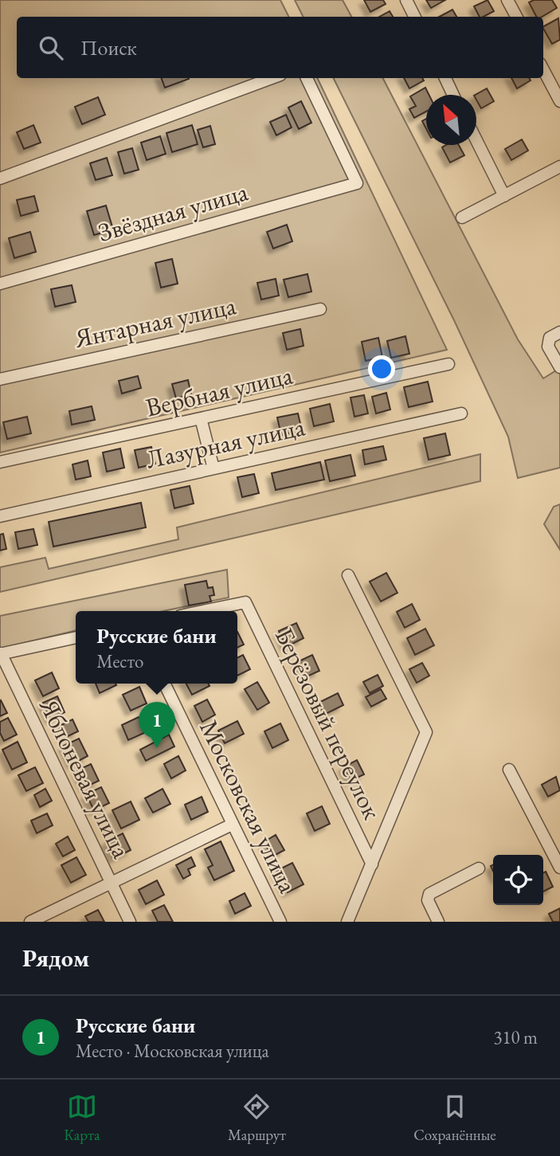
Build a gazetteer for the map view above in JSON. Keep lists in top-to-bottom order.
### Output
{
  "streets": {
    "street": [
      "Звёздная улица",
      "Янтарная улица",
      "Вербная улица",
      "Лазурная улица",
      "Берёзовый переулок",
      "Яблоневая улица",
      "Московская улица"
    ]
  },
  "north": "top left",
  "page": {
    "search": "Поиск",
    "popup": ["Русские бани", "Место"],
    "pins": "1",
    "heading": "Рядом",
    "list": [
      {
        "mark": "1",
        "name": "Русские бани",
        "note": "Место · Московская улица",
        "value": "310 m"
      }
    ],
    "nav": ["Карта", "Маршрут", "Сохранённые"]
  }
}
